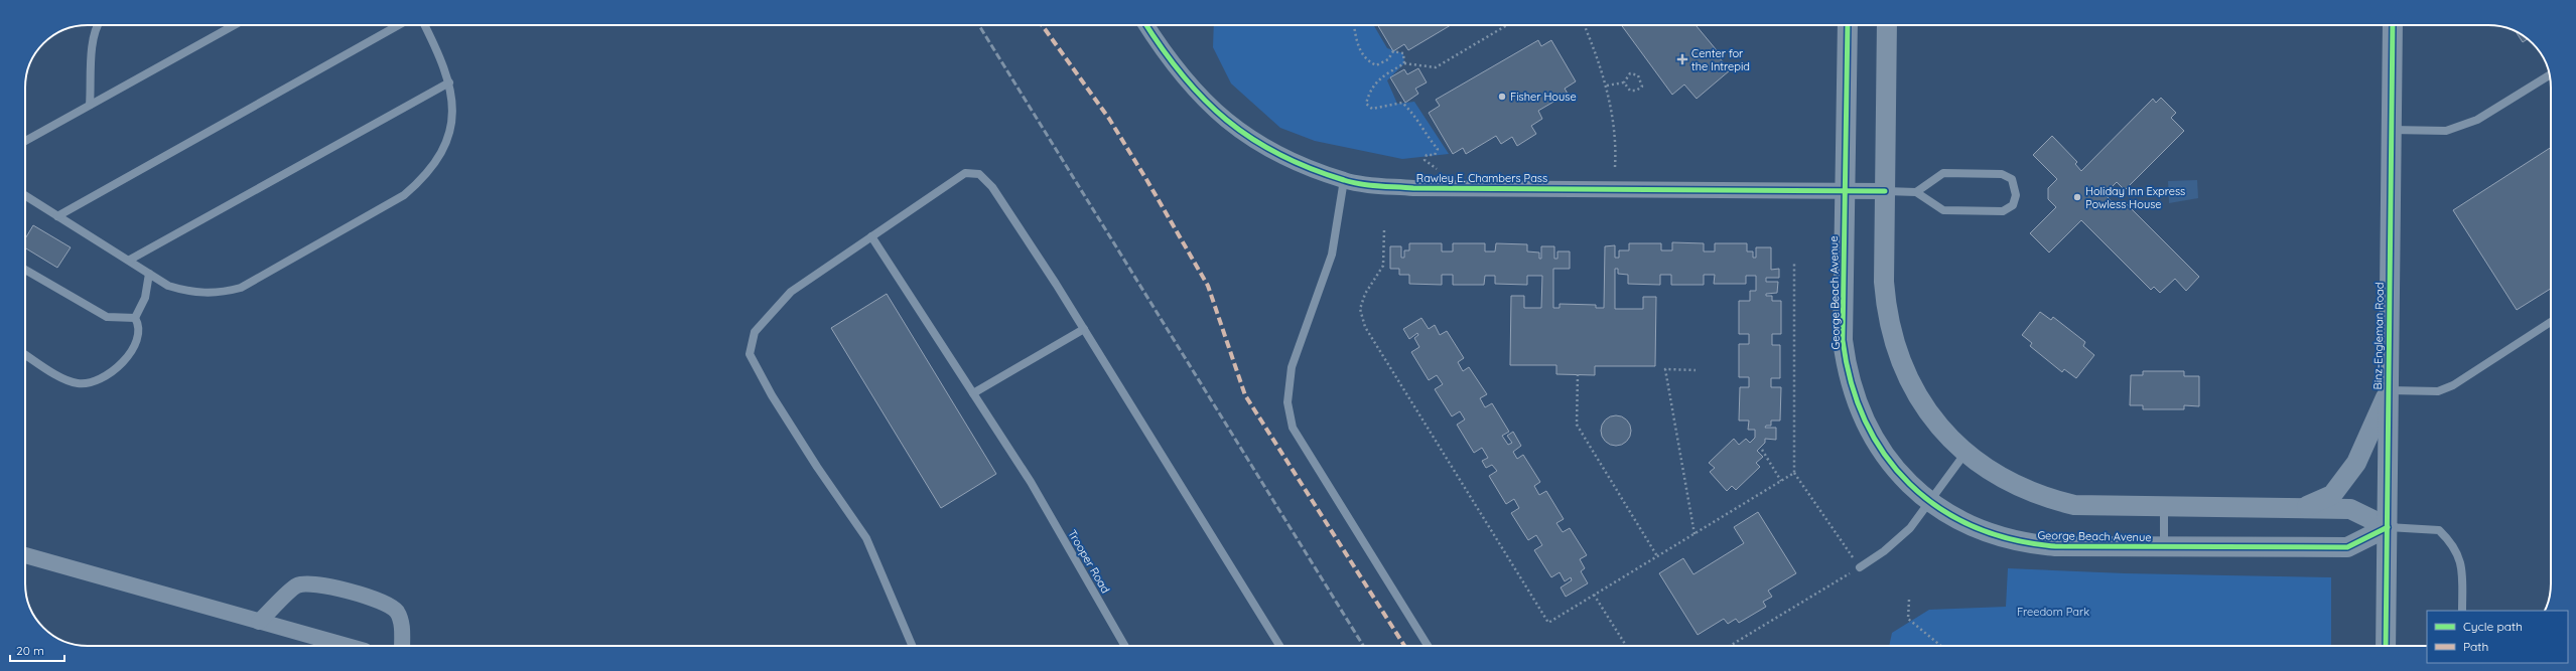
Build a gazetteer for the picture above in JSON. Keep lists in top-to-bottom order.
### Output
{
  "streets": {
    "street": ["Rawley E. Chambers Pass", "George Beach Avenue", "Binz-Engleman Road"],
    "lane": ["Trooper Road"]
  },
  "crossings": [
    ["Rawley E. Chambers Pass", "George Beach Avenue"],
    ["George Beach Avenue", "Binz-Engleman Road"]
  ],
  "parks": ["Freedom Park"],
  "places": {
    "health": ["Center for the Intrepid"],
    "other": ["Fisher House", "Holiday Inn Express Powless House"]
  },
  "legend": ["Cycle path", "Path"],
  "scale_bar": "20 m"
}
